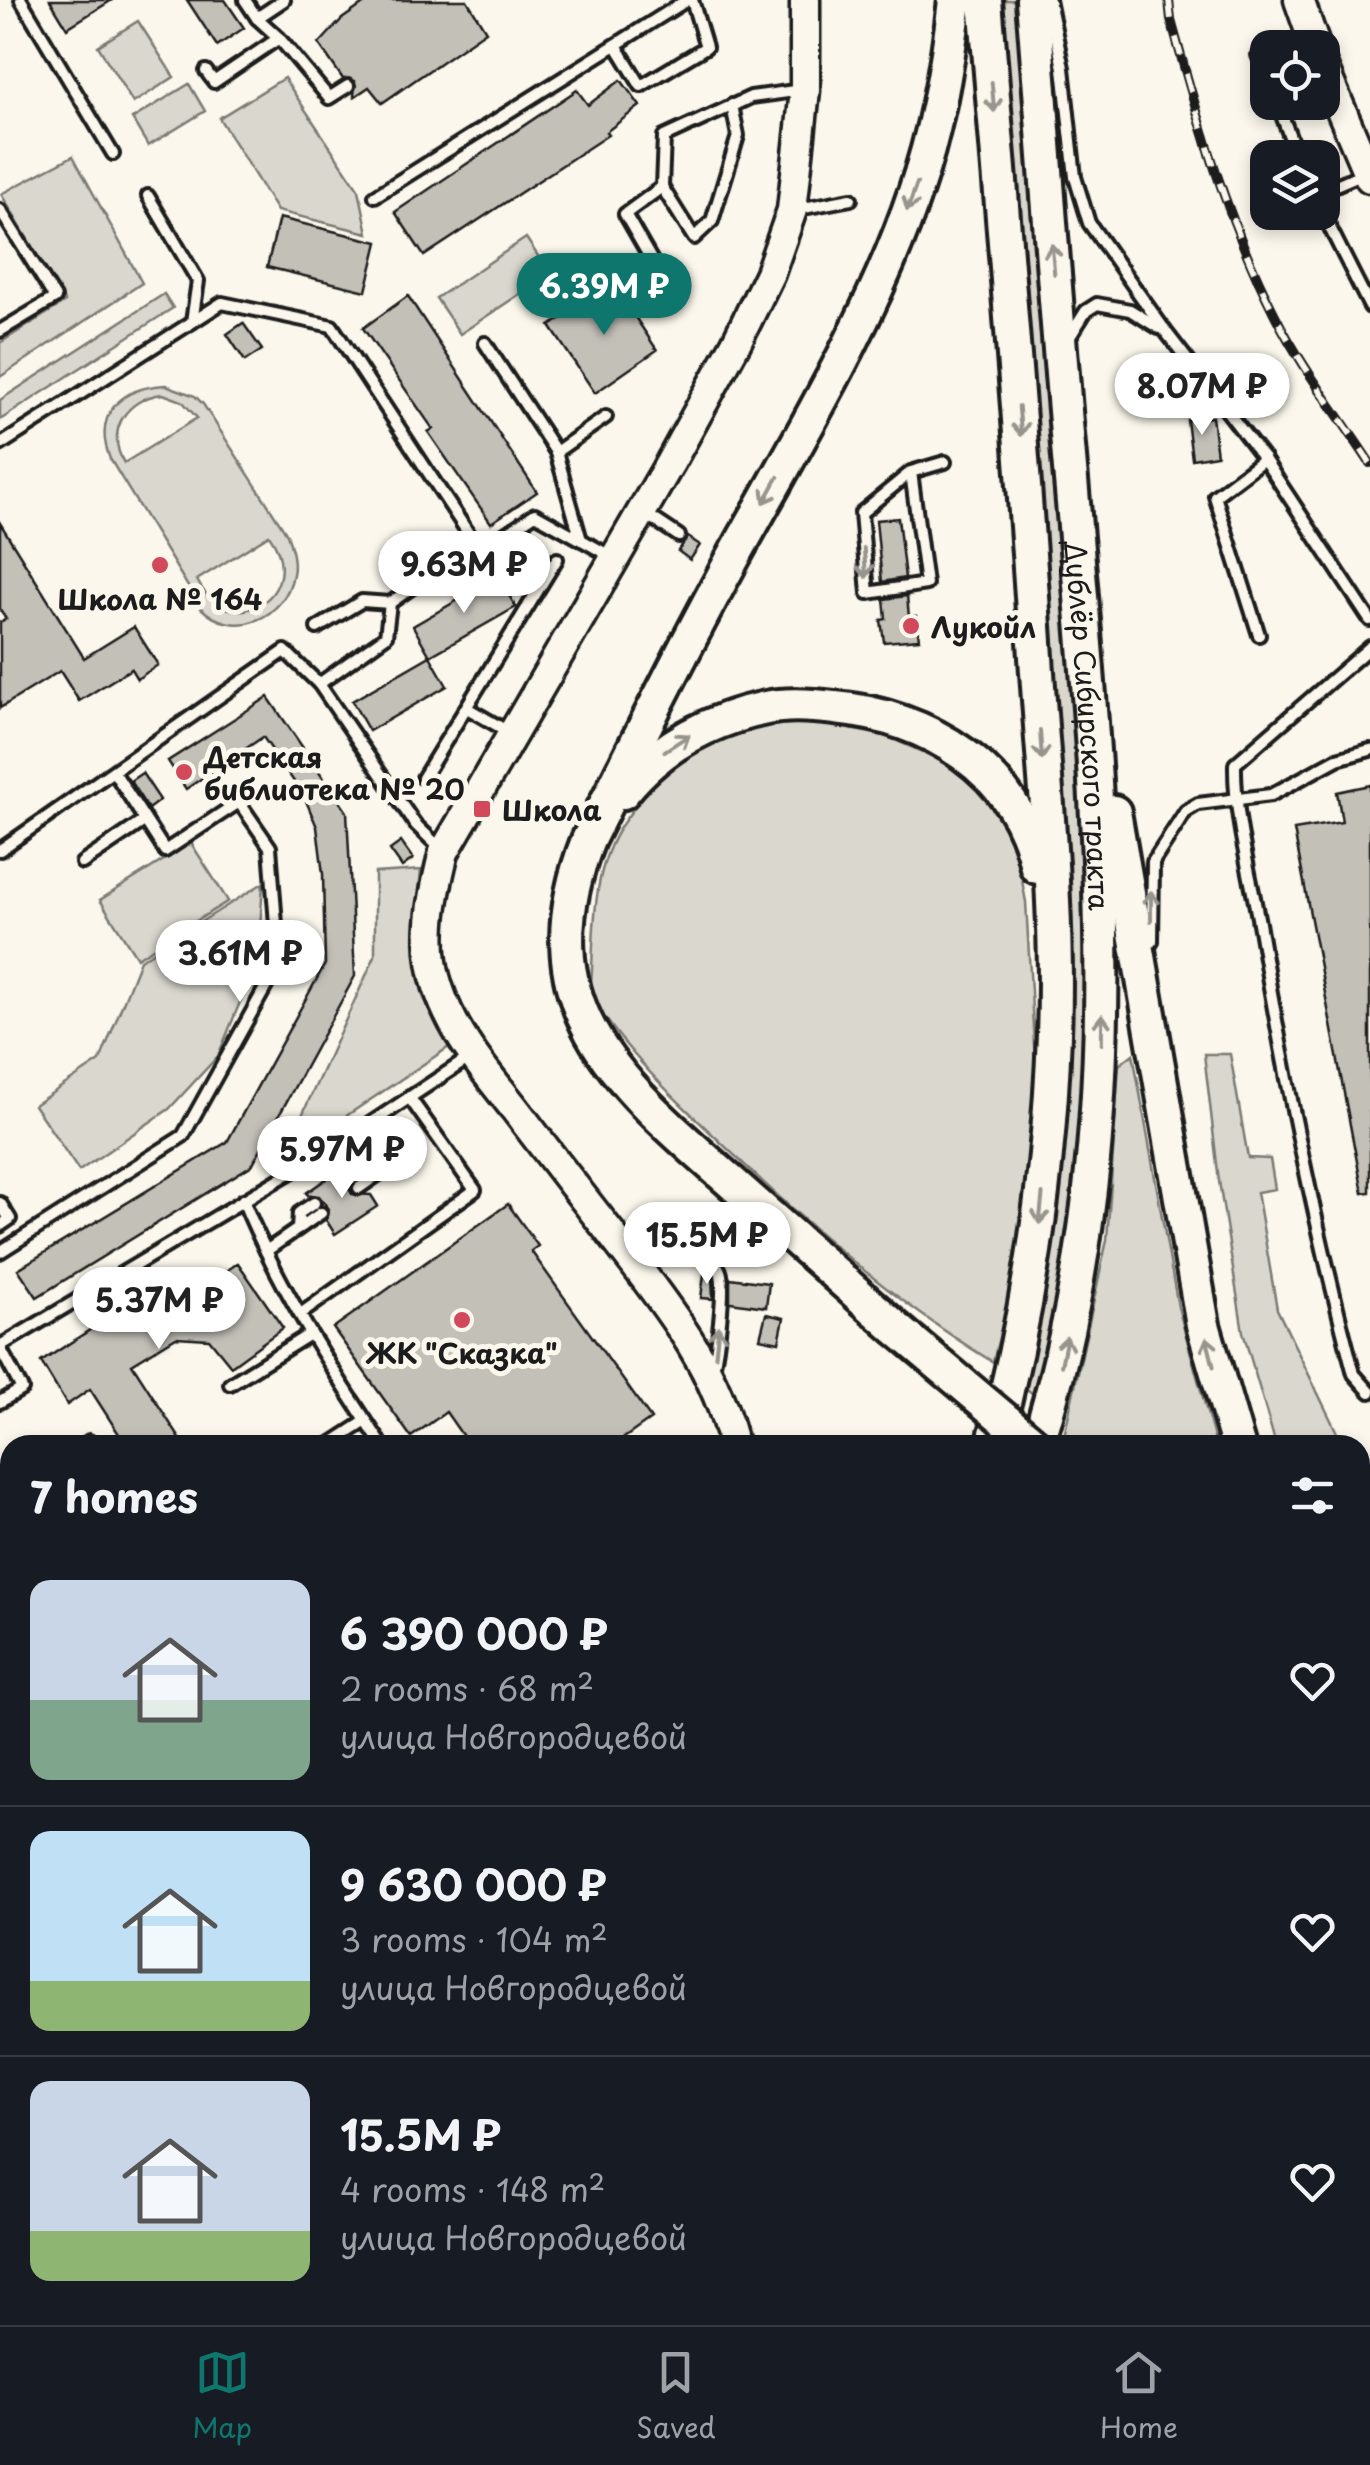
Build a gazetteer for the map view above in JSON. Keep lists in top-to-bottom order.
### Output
{
  "streets": {
    "main road": ["Дублёр Сибирского тракта"]
  },
  "places": {
    "other": [
      "Школа № 164",
      "Лукойл",
      "Детская библиотека № 20",
      "ЖК \"Сказка\""
    ],
    "transit": ["Школа"]
  },
  "page": {
    "price": [
      "6.39M ₽",
      "8.07M ₽",
      "9.63M ₽",
      "3.61M ₽",
      "5.97M ₽",
      "15.5M ₽",
      "5.37M ₽"
    ],
    "heading": "7 homes",
    "list": [
      {
        "name": "6 390 000 ₽",
        "note": "2 rooms · 68 m² · улица Новгородцевой"
      },
      {
        "name": "9 630 000 ₽",
        "note": "3 rooms · 104 m² · улица Новгородцевой"
      },
      {
        "name": "15.5M ₽",
        "note": "4 rooms · 148 m² · улица Новгородцевой"
      }
    ],
    "tabs": ["Map", "Saved", "Home"]
  }
}
